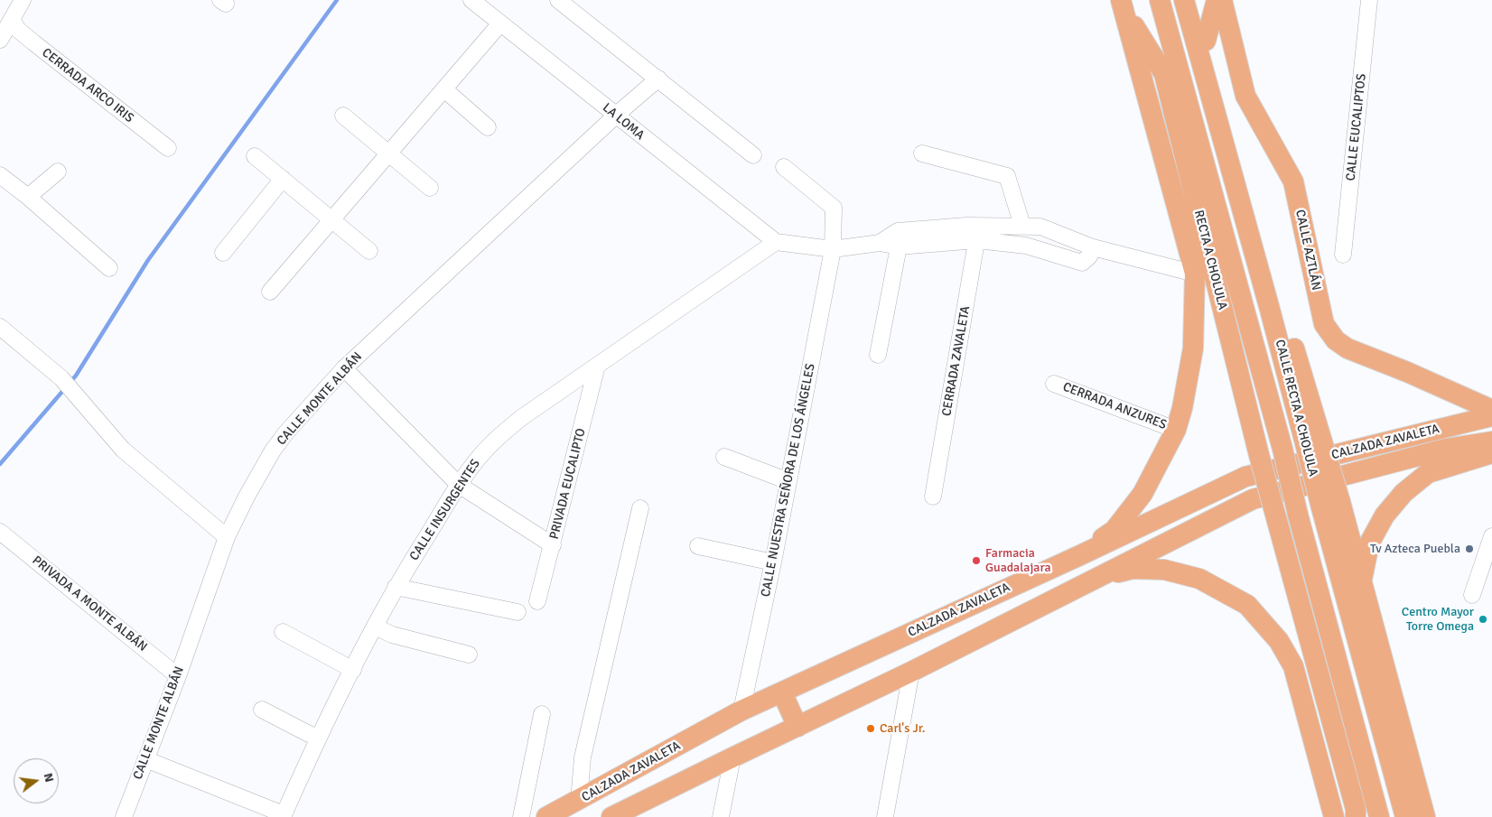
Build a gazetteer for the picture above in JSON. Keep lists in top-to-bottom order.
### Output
{
  "streets": {
    "main road": [
      "CALLE AZTLÁN",
      "RECTA A CHOLULA",
      "CALLE RECTA A CHOLULA",
      "CALZADA ZAVALETA"
    ],
    "street": [
      "CERRADA ARCO IRIS",
      "LA LOMA",
      "CALLE EUCALIPTOS",
      "CERRADA ZAVALETA",
      "CALLE MONTE ALBÁN",
      "CERRADA ANZURES",
      "CALLE NUESTRA SEÑORA DE LOS ÁNGELES",
      "PRIVADA EUCALIPTO",
      "CALLE INSURGENTES",
      "PRIVADA A MONTE ALBÁN"
    ]
  },
  "crossings": [
    ["LA LOMA", "CALLE MONTE ALBÁN"],
    ["LA LOMA", "CALLE INSURGENTES"],
    ["CALLE MONTE ALBÁN", "PRIVADA A MONTE ALBÁN"],
    ["CALZADA ZAVALETA", "CALLE NUESTRA SEÑORA DE LOS ÁNGELES"],
    ["PRIVADA EUCALIPTO", "CALLE INSURGENTES"]
  ],
  "places": [
    "Tv Azteca Puebla",
    "Farmacia Guadalajara",
    "Centro Mayor Torre Omega",
    "Carl's Jr."
  ],
  "north": "right"
}
